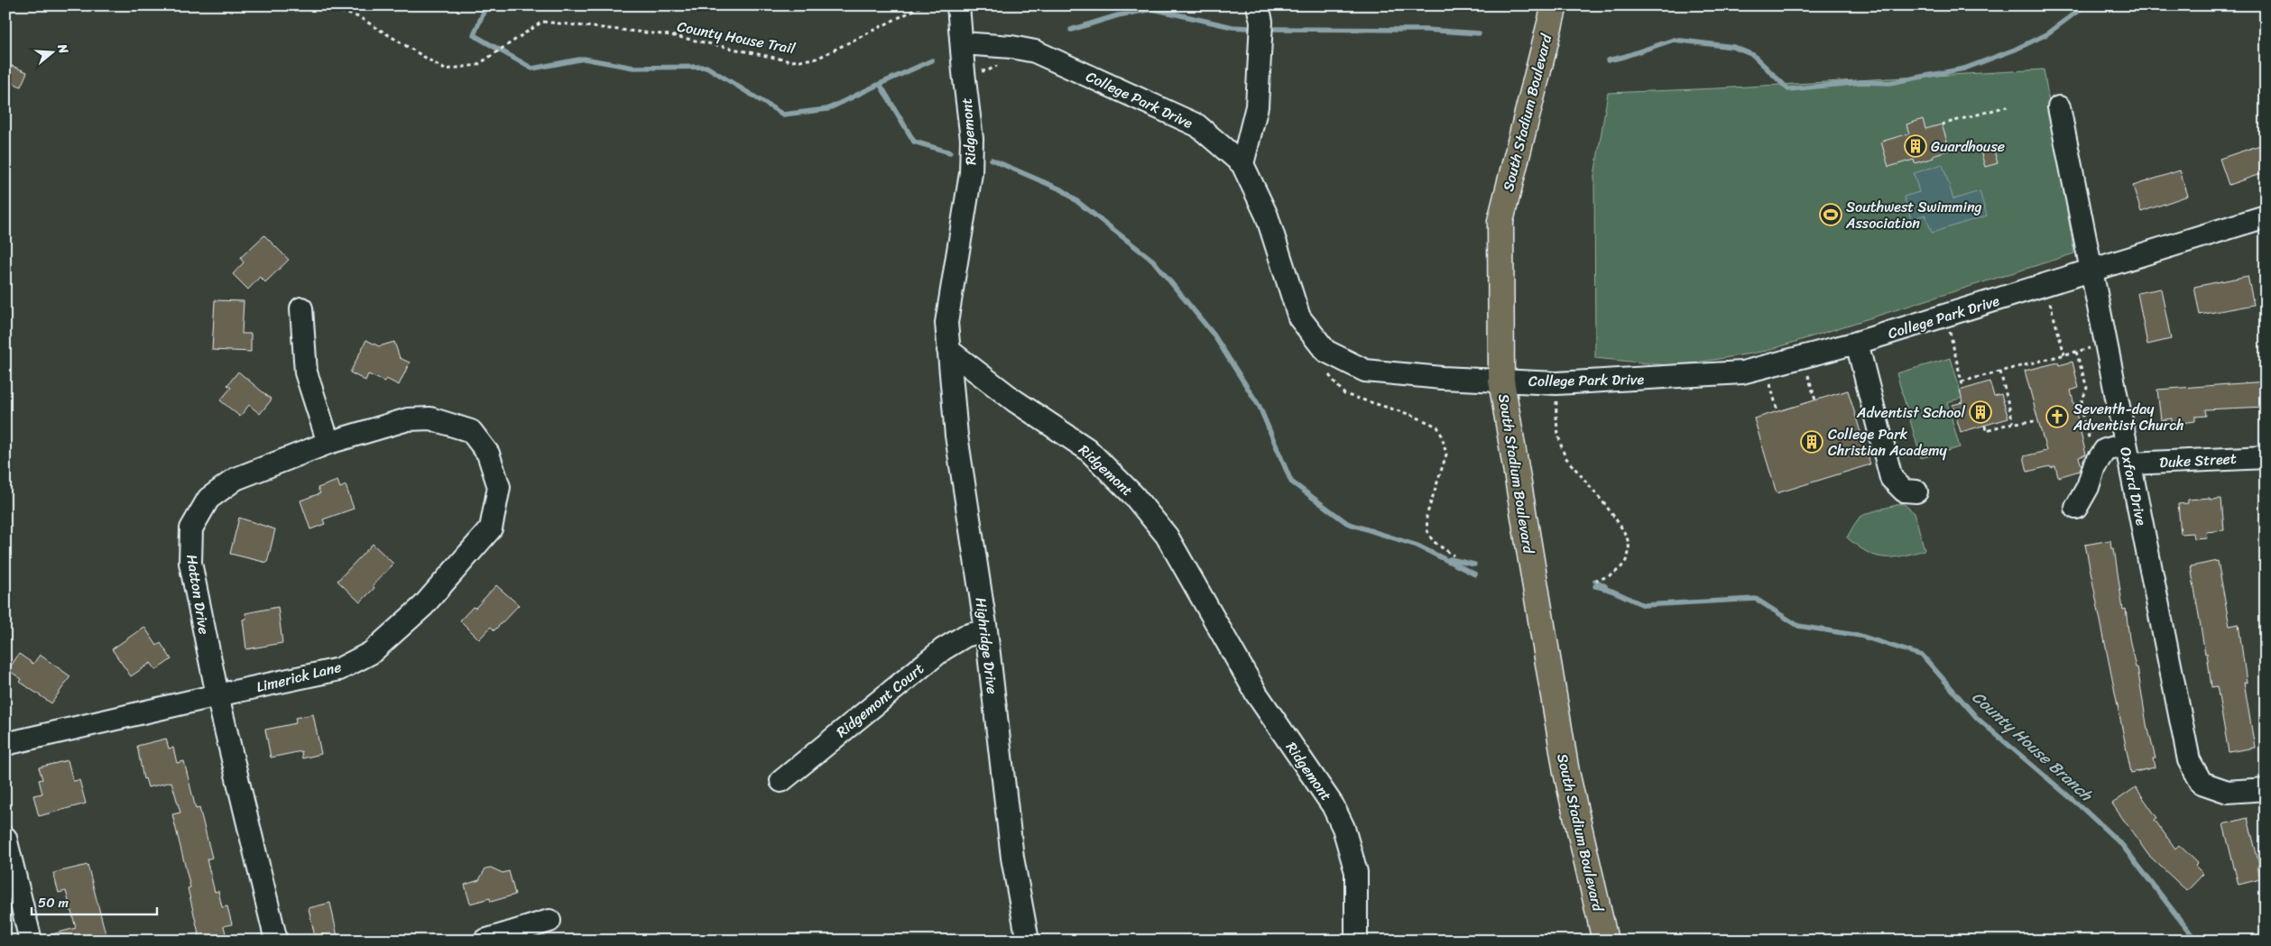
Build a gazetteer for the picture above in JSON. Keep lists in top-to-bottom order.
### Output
{
  "streets": {
    "main road": ["South Stadium Boulevard"],
    "street": [
      "College Park Drive",
      "Ridgemont",
      "Duke Street",
      "Oxford Drive",
      "Hatton Drive",
      "Highridge Drive",
      "Limerick Lane",
      "Ridgemont Court"
    ],
    "path": ["County House Trail"]
  },
  "crossings": [
    ["College Park Drive", "South Stadium Boulevard"],
    ["College Park Drive", "Ridgemont"],
    ["College Park Drive", "Oxford Drive"],
    ["Ridgemont", "Highridge Drive"],
    ["Duke Street", "Oxford Drive"],
    ["Hatton Drive", "Limerick Lane"],
    ["Highridge Drive", "Ridgemont Court"]
  ],
  "water": ["County House Branch"],
  "places": {
    "building": ["Guardhouse", "Adventist School", "College Park Christian Academy"],
    "sports": ["Southwest Swimming Association"],
    "church": ["Seventh-day Adventist Church"]
  },
  "scale_bar": "50 m",
  "north": "right"
}
